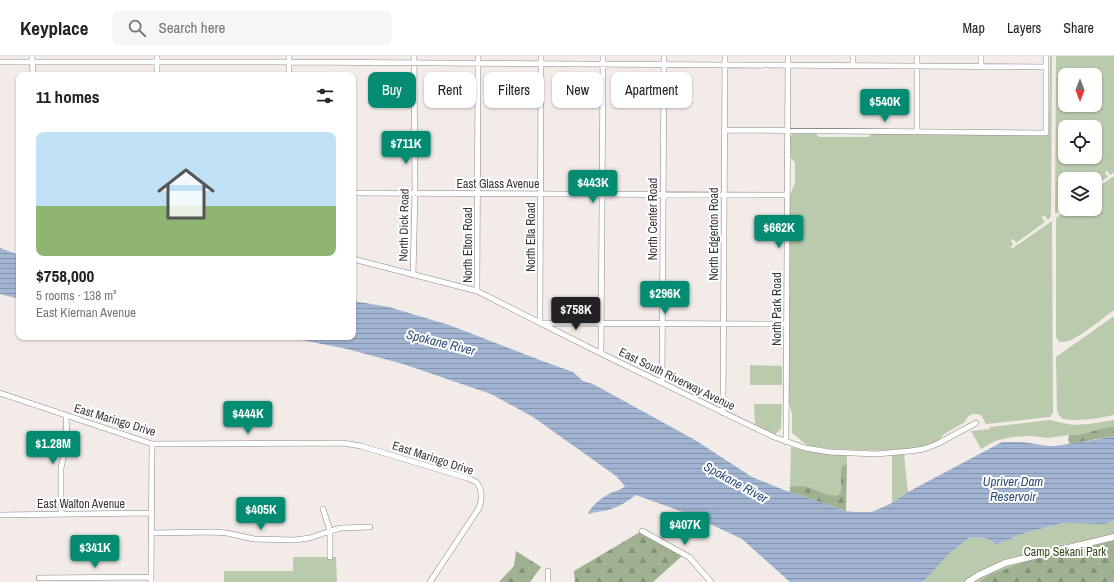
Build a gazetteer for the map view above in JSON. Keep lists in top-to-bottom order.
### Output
{
  "streets": {
    "street": [
      "East Glass Avenue",
      "North Center Road",
      "North Dick Road",
      "North Edgerton Road",
      "North Ella Road",
      "North Elton Road",
      "North Park Road",
      "East South Riverway Avenue",
      "East Maringo Drive",
      "East Walton Avenue"
    ]
  },
  "crossings": [
    ["East Glass Avenue", "North Center Road"],
    ["East Glass Avenue", "North Dick Road"],
    ["East Glass Avenue", "North Edgerton Road"],
    ["East Glass Avenue", "North Ella Road"],
    ["East Glass Avenue", "North Elton Road"],
    ["East Glass Avenue", "North Park Road"],
    ["North Center Road", "East South Riverway Avenue"],
    ["North Dick Road", "East South Riverway Avenue"],
    ["North Edgerton Road", "East South Riverway Avenue"],
    ["North Ella Road", "East South Riverway Avenue"],
    ["North Elton Road", "East South Riverway Avenue"],
    ["North Park Road", "East South Riverway Avenue"]
  ],
  "water": ["Spokane River", "Upriver Dam Reservoir"],
  "parks": ["Camp Sekani Park"],
  "north": "bottom",
  "page": {
    "header": "Keyplace",
    "search": "Search here",
    "nav": ["Map", "Layers", "Share"],
    "chip": [
      "Buy",
      "Rent",
      "Filters",
      "New",
      "Apartment"
    ],
    "heading": "11 homes",
    "price": [
      "$540K",
      "$711K",
      "$443K",
      "$662K",
      "$296K",
      "$758K",
      "$444K",
      "$1.28M",
      "$405K",
      "$407K",
      "$341K"
    ],
    "list": [
      {
        "name": "$758,000",
        "note": "5 rooms · 138 m² · East Kiernan Avenue"
      }
    ]
  }
}
